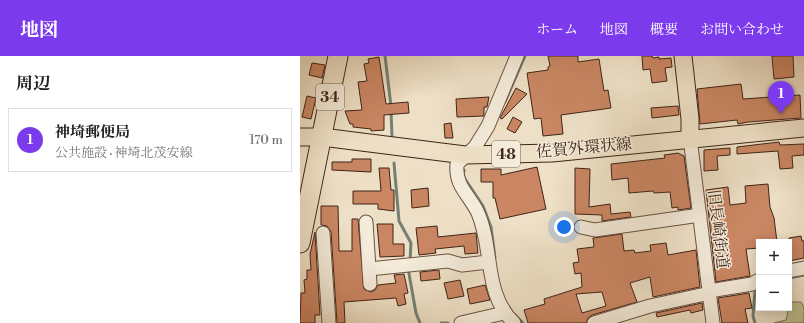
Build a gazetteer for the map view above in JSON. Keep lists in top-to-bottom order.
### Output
{
  "streets": {
    "highway": ["34"],
    "main road": ["佐賀外環状線", "48"],
    "street": ["旧長崎街道"]
  },
  "crossings": [
    ["34", "佐賀外環状線"],
    ["佐賀外環状線", "旧長崎街道"]
  ],
  "page": {
    "header": "地図",
    "nav": [
      "ホーム",
      "地図",
      "概要",
      "お問い合わせ"
    ],
    "heading": "周辺",
    "pins": "1",
    "list": [
      {
        "mark": "1",
        "name": "神埼郵便局",
        "note": "公共施設 · 神埼北茂安線",
        "value": "170 m"
      }
    ],
    "map_buttons": ["+", "−"]
  }
}
